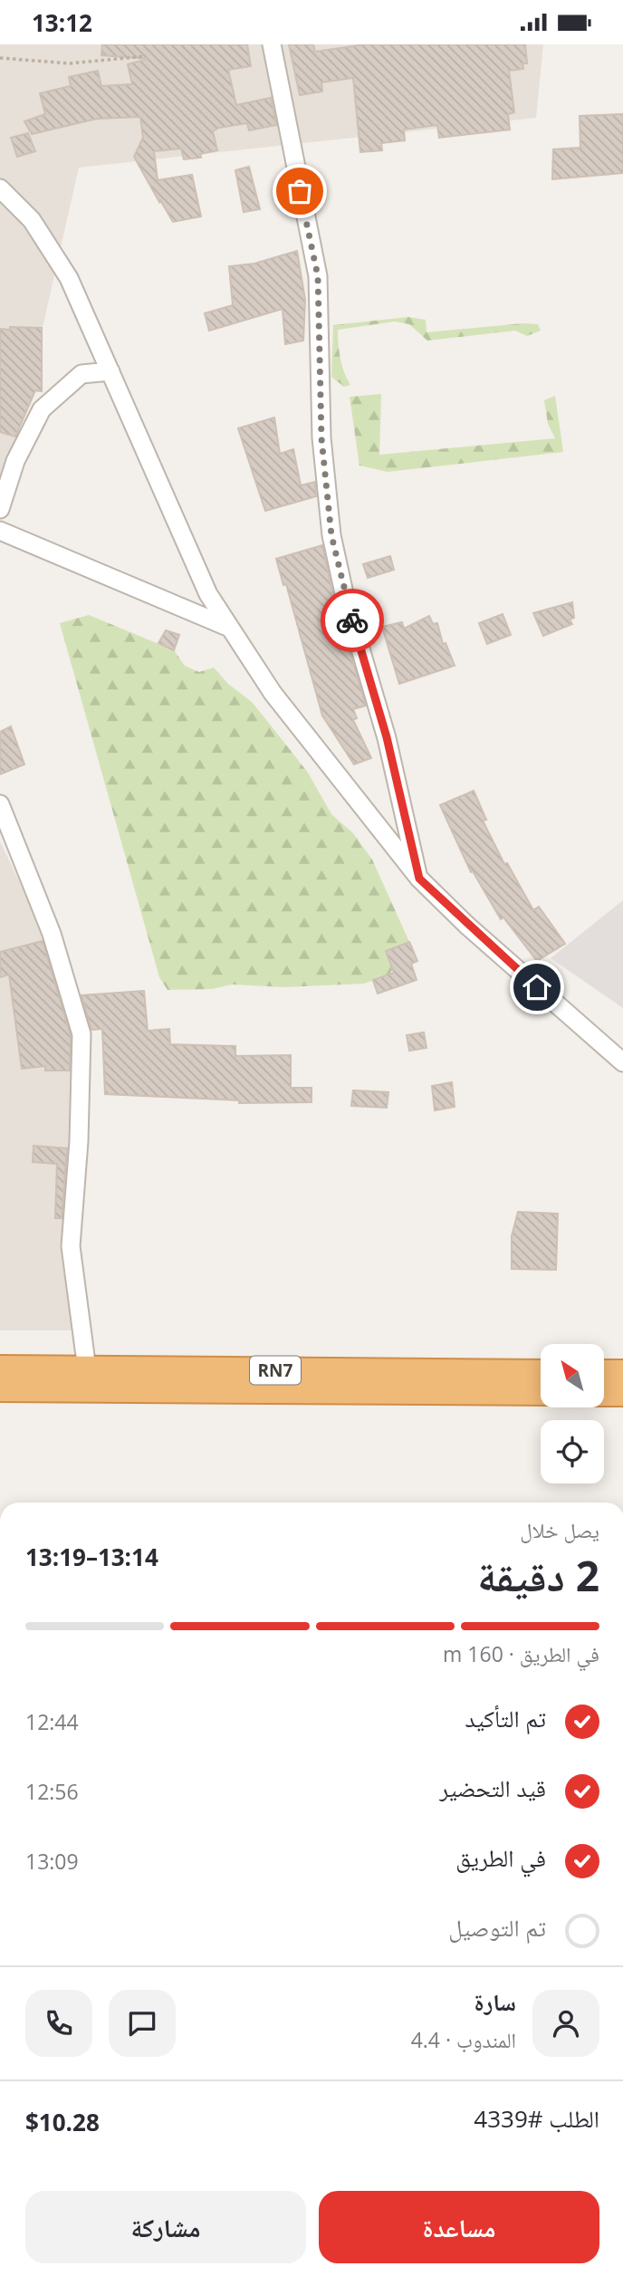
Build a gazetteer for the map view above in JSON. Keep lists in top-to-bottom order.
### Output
{
  "streets": {
    "highway": ["RN7"]
  },
  "north": "top left",
  "page": {
    "status": "13:12",
    "heading": ["2 دقيقة", "يصل خلال", "13:14–13:19"],
    "panel": [
      "سارة",
      "المندوب · 4.4",
      "الطلب #4339",
      "$10.28"
    ],
    "bar": "في الطريق · 160 m",
    "list": [
      ["تم التأكيد", "12:44"],
      ["قيد التحضير", "12:56"],
      ["في الطريق", "13:09"],
      "تم التوصيل"
    ],
    "buttons": ["مساعدة", "مشاركة"]
  }
}
